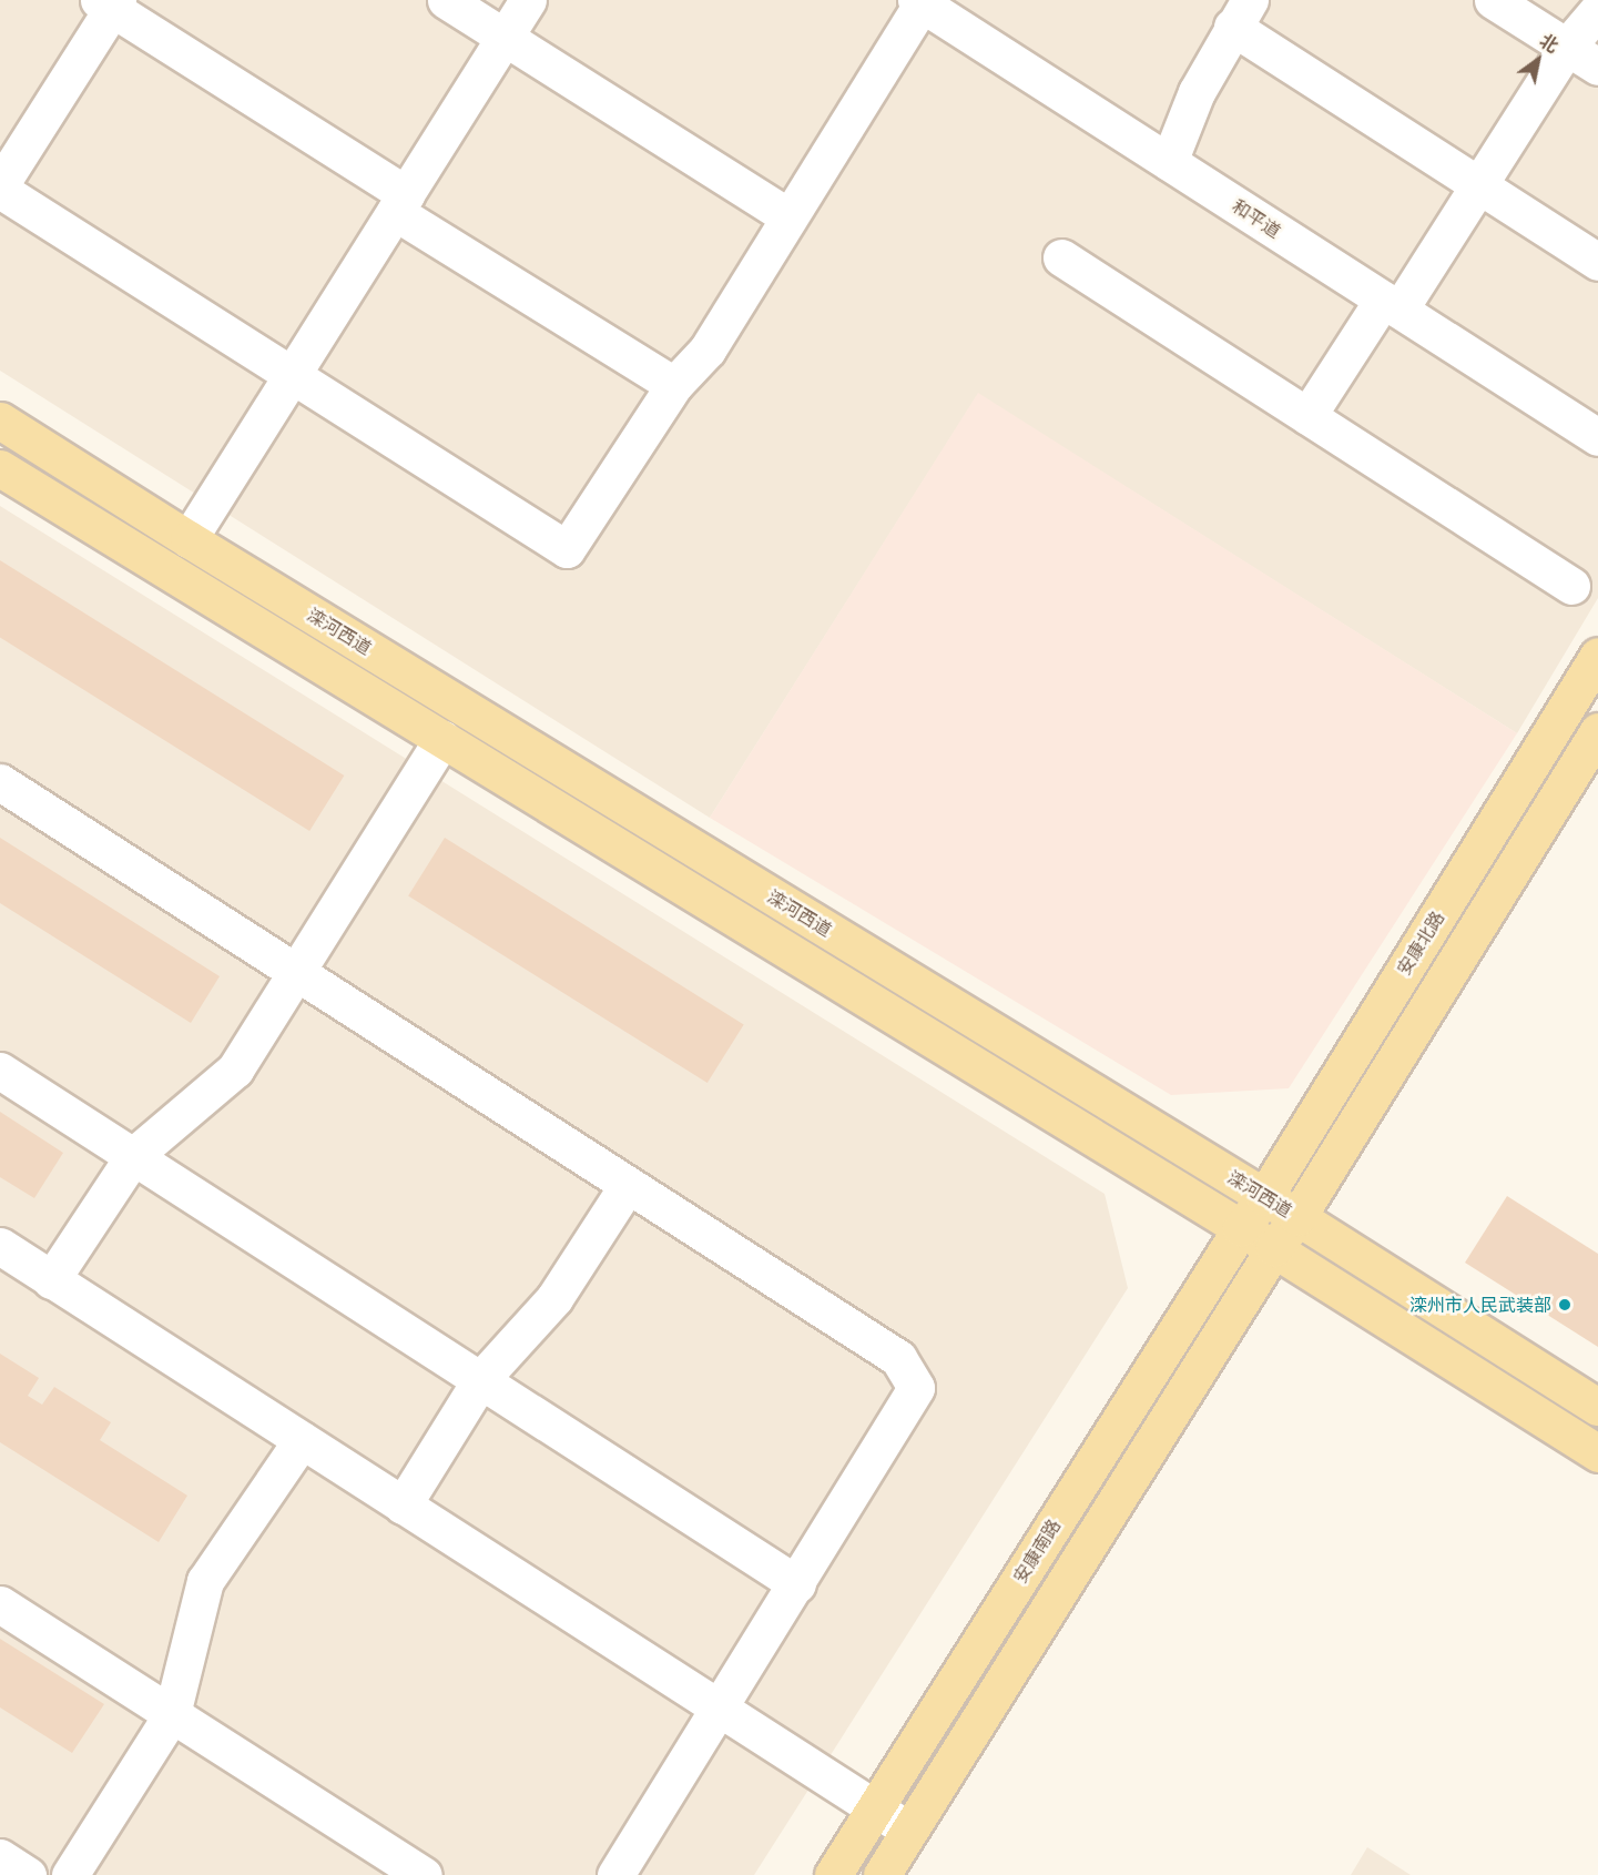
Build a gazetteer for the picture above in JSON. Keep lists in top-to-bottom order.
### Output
{
  "streets": {
    "main road": ["滦河西道", "安康北路", "安康南路"],
    "street": ["和平道"]
  },
  "crossings": [
    ["滦河西道", "安康北路"],
    ["滦河西道", "安康南路"],
    ["安康北路", "安康南路"]
  ],
  "places": ["滦州市人民武装部"],
  "north": "top right"
}
